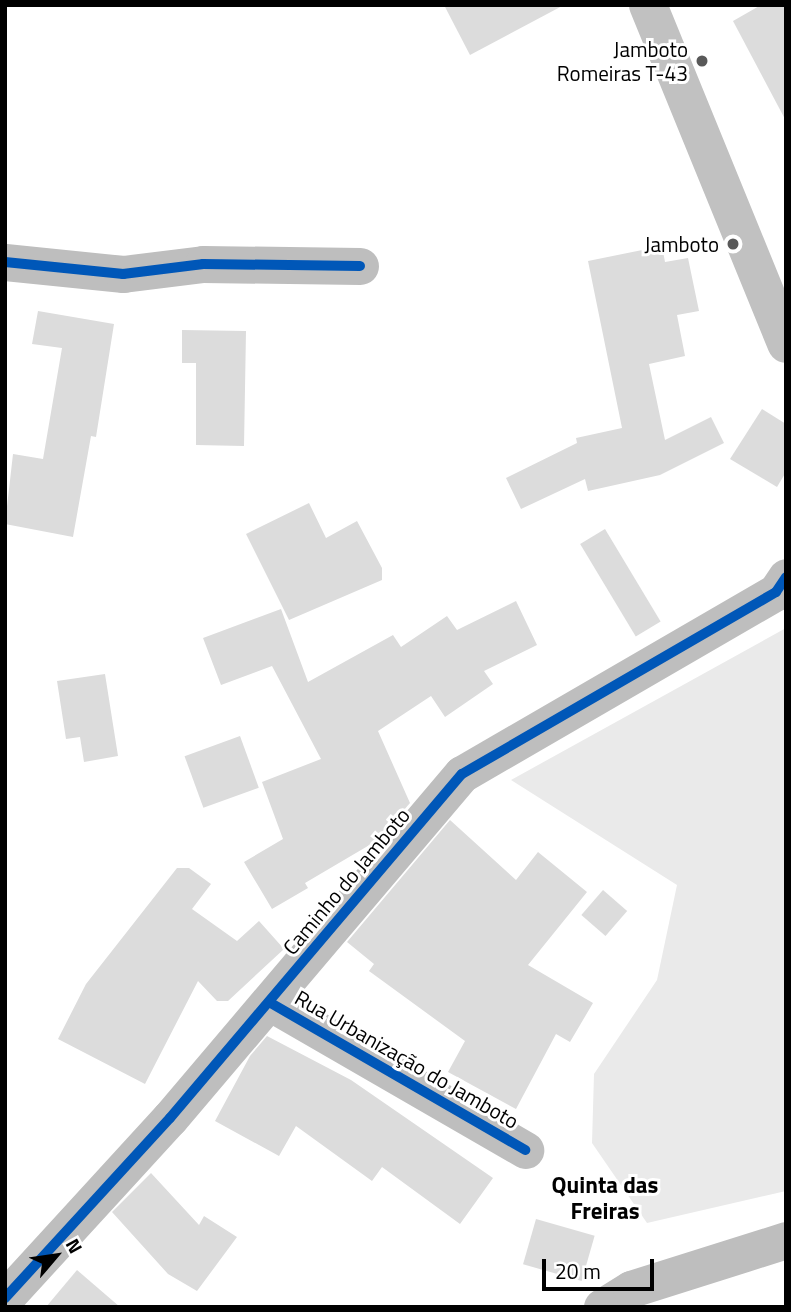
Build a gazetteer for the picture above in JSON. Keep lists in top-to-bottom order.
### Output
{
  "streets": {
    "street": ["Caminho do Jamboto", "Rua Urbanização do Jamboto"]
  },
  "crossings": [
    ["Caminho do Jamboto", "Rua Urbanização do Jamboto"]
  ],
  "districts": ["Quinta das Freiras"],
  "places": ["Jamboto Romeiras T-43", "Jamboto"],
  "scale_bar": "20 m",
  "north": "top right"
}
